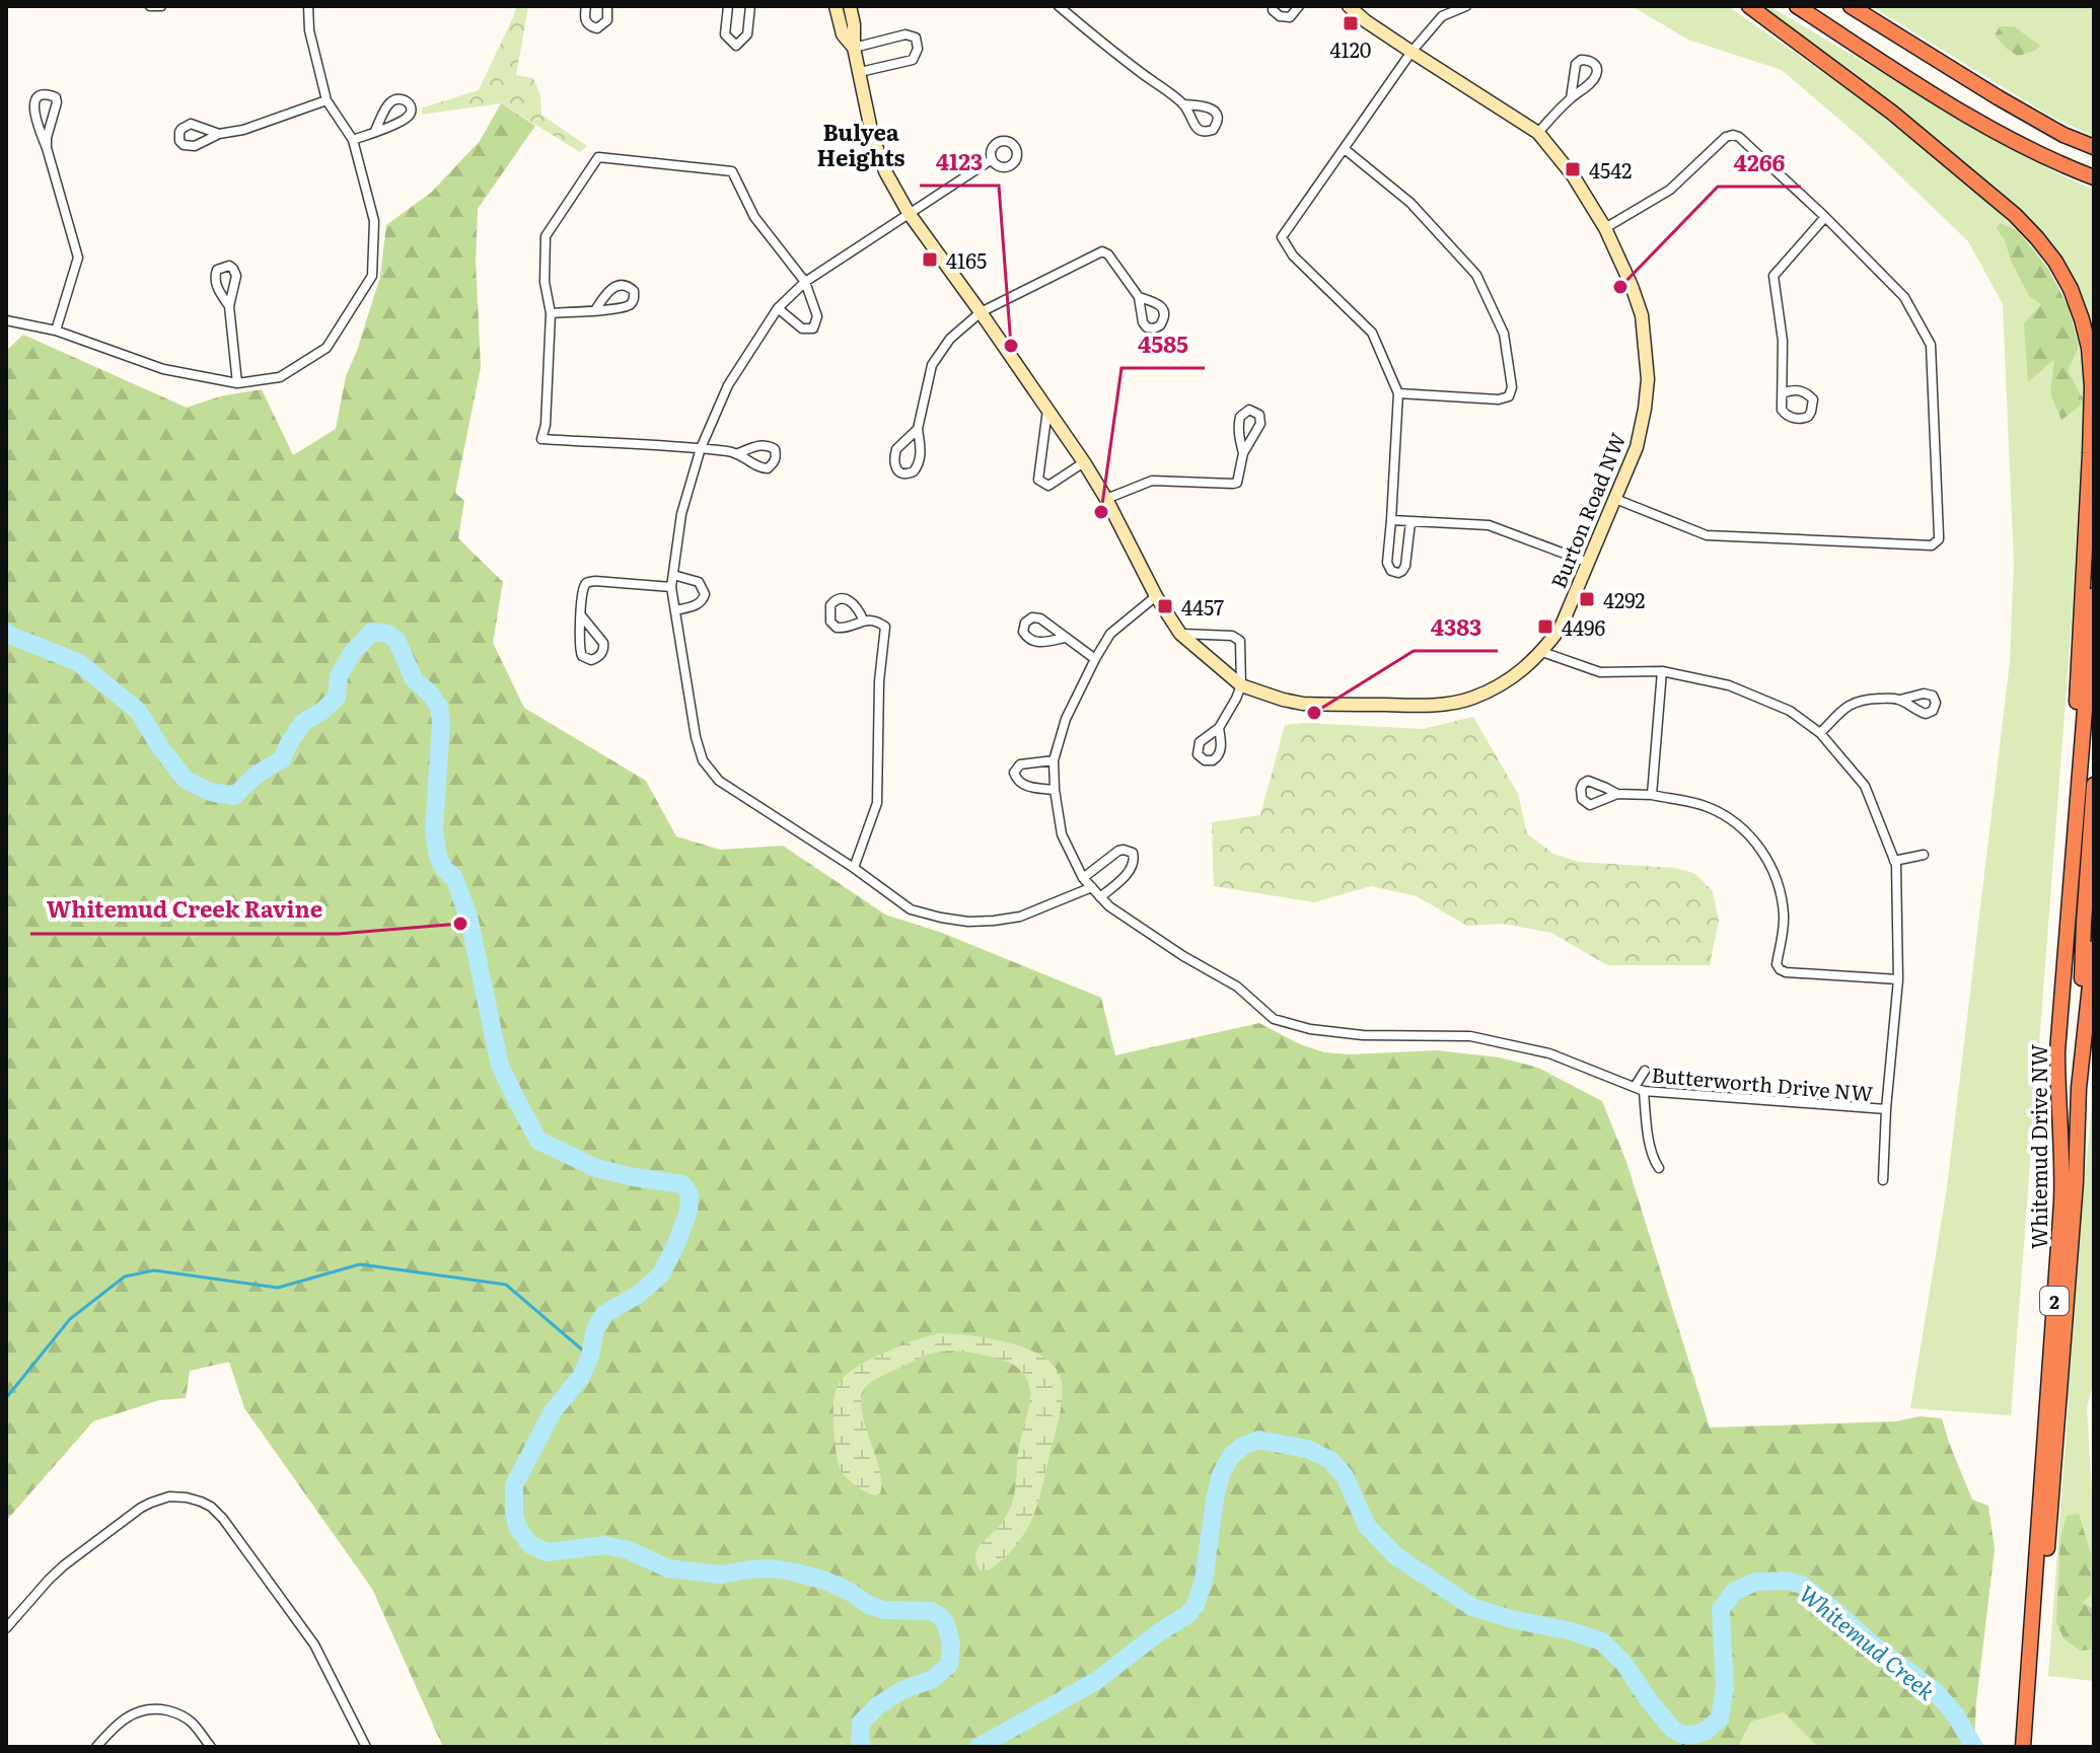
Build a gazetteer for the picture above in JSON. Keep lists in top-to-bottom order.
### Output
{
  "streets": {
    "highway": ["Whitemud Drive NW", "2"],
    "street": ["Burton Road NW", "Butterworth Drive NW"]
  },
  "crossings": [
    ["Burton Road NW", "Butterworth Drive NW"]
  ],
  "districts": ["Bulyea Heights"],
  "water": ["Whitemud Creek"],
  "places": {
    "transit": [
      "4120",
      "4542",
      "4165",
      "4292",
      "4457",
      "4496"
    ],
    "other": [
      "4266",
      "4123",
      "4585",
      "4383",
      "Whitemud Creek Ravine"
    ]
  }
}
